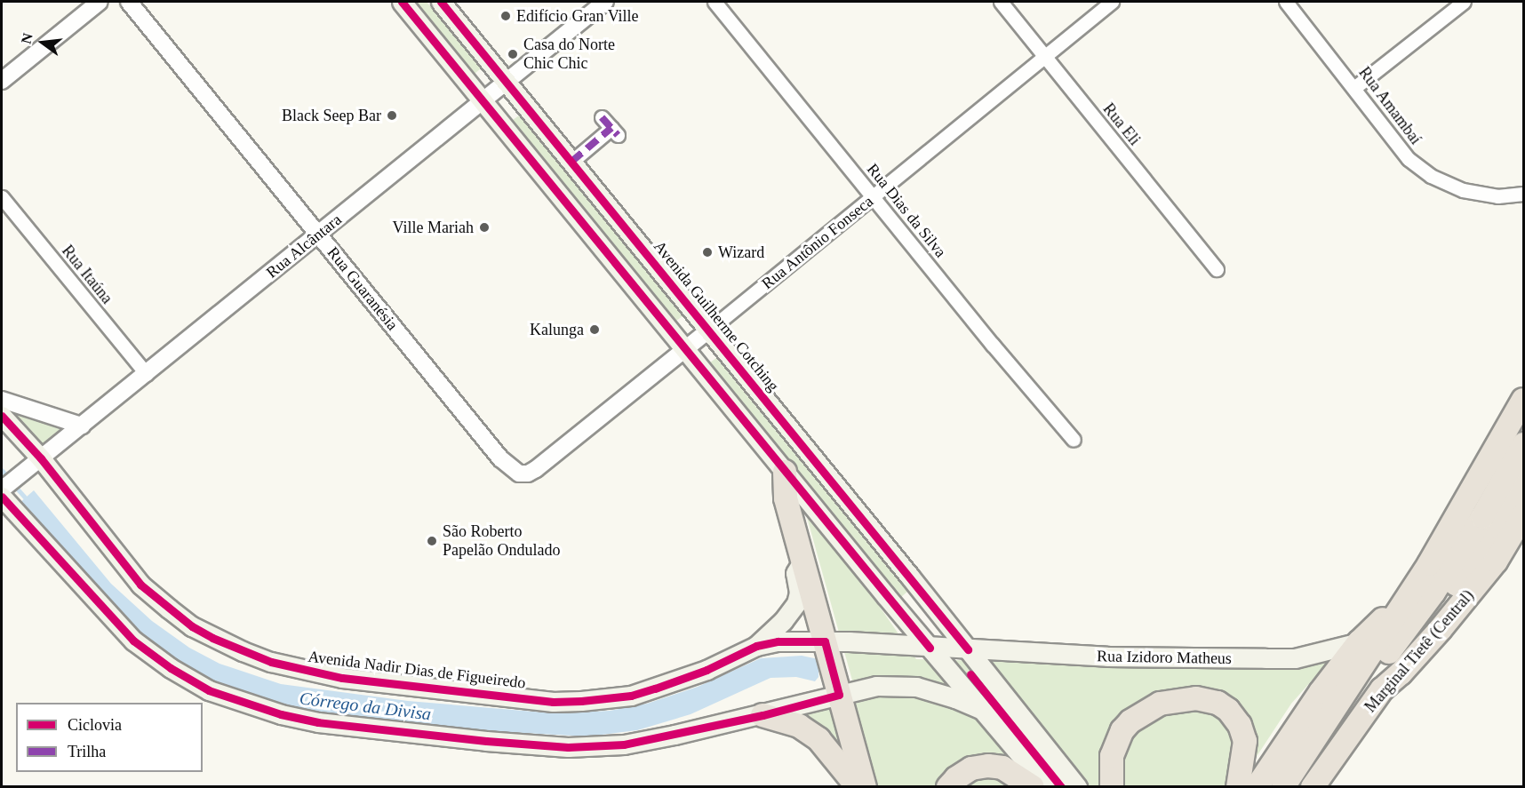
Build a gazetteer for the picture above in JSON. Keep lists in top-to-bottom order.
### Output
{
  "streets": {
    "highway": ["Marginal Tietê (Central)"],
    "main road": ["Avenida Guilherme Cotching", "Rua Izidoro Matheus", "Avenida Nadir Dias de Figueiredo"],
    "street": [
      "Rua Amambaí",
      "Rua Eli",
      "Rua Dias da Silva",
      "Rua Antônio Fonseca",
      "Rua Alcântara",
      "Rua Itaúna",
      "Rua Guaranésia"
    ]
  },
  "crossings": [
    ["Rua Eli", "Rua Antônio Fonseca"],
    ["Rua Dias da Silva", "Rua Antônio Fonseca"],
    ["Rua Antônio Fonseca", "Rua Guaranésia"],
    ["Rua Antônio Fonseca", "Avenida Guilherme Cotching"],
    ["Rua Alcântara", "Rua Itaúna"],
    ["Rua Alcântara", "Rua Guaranésia"],
    ["Rua Alcântara", "Avenida Guilherme Cotching"],
    ["Rua Alcântara", "Avenida Nadir Dias de Figueiredo"],
    ["Avenida Guilherme Cotching", "Rua Izidoro Matheus"],
    ["Rua Izidoro Matheus", "Avenida Nadir Dias de Figueiredo"]
  ],
  "water": ["Córrego da Divisa"],
  "places": [
    "Edifício Gran Ville",
    "Casa do Norte Chic Chic",
    "Black Seep Bar",
    "Ville Mariah",
    "Wizard",
    "Kalunga",
    "São Roberto Papelão Ondulado"
  ],
  "legend": ["Ciclovia", "Trilha"],
  "north": "left"
}
